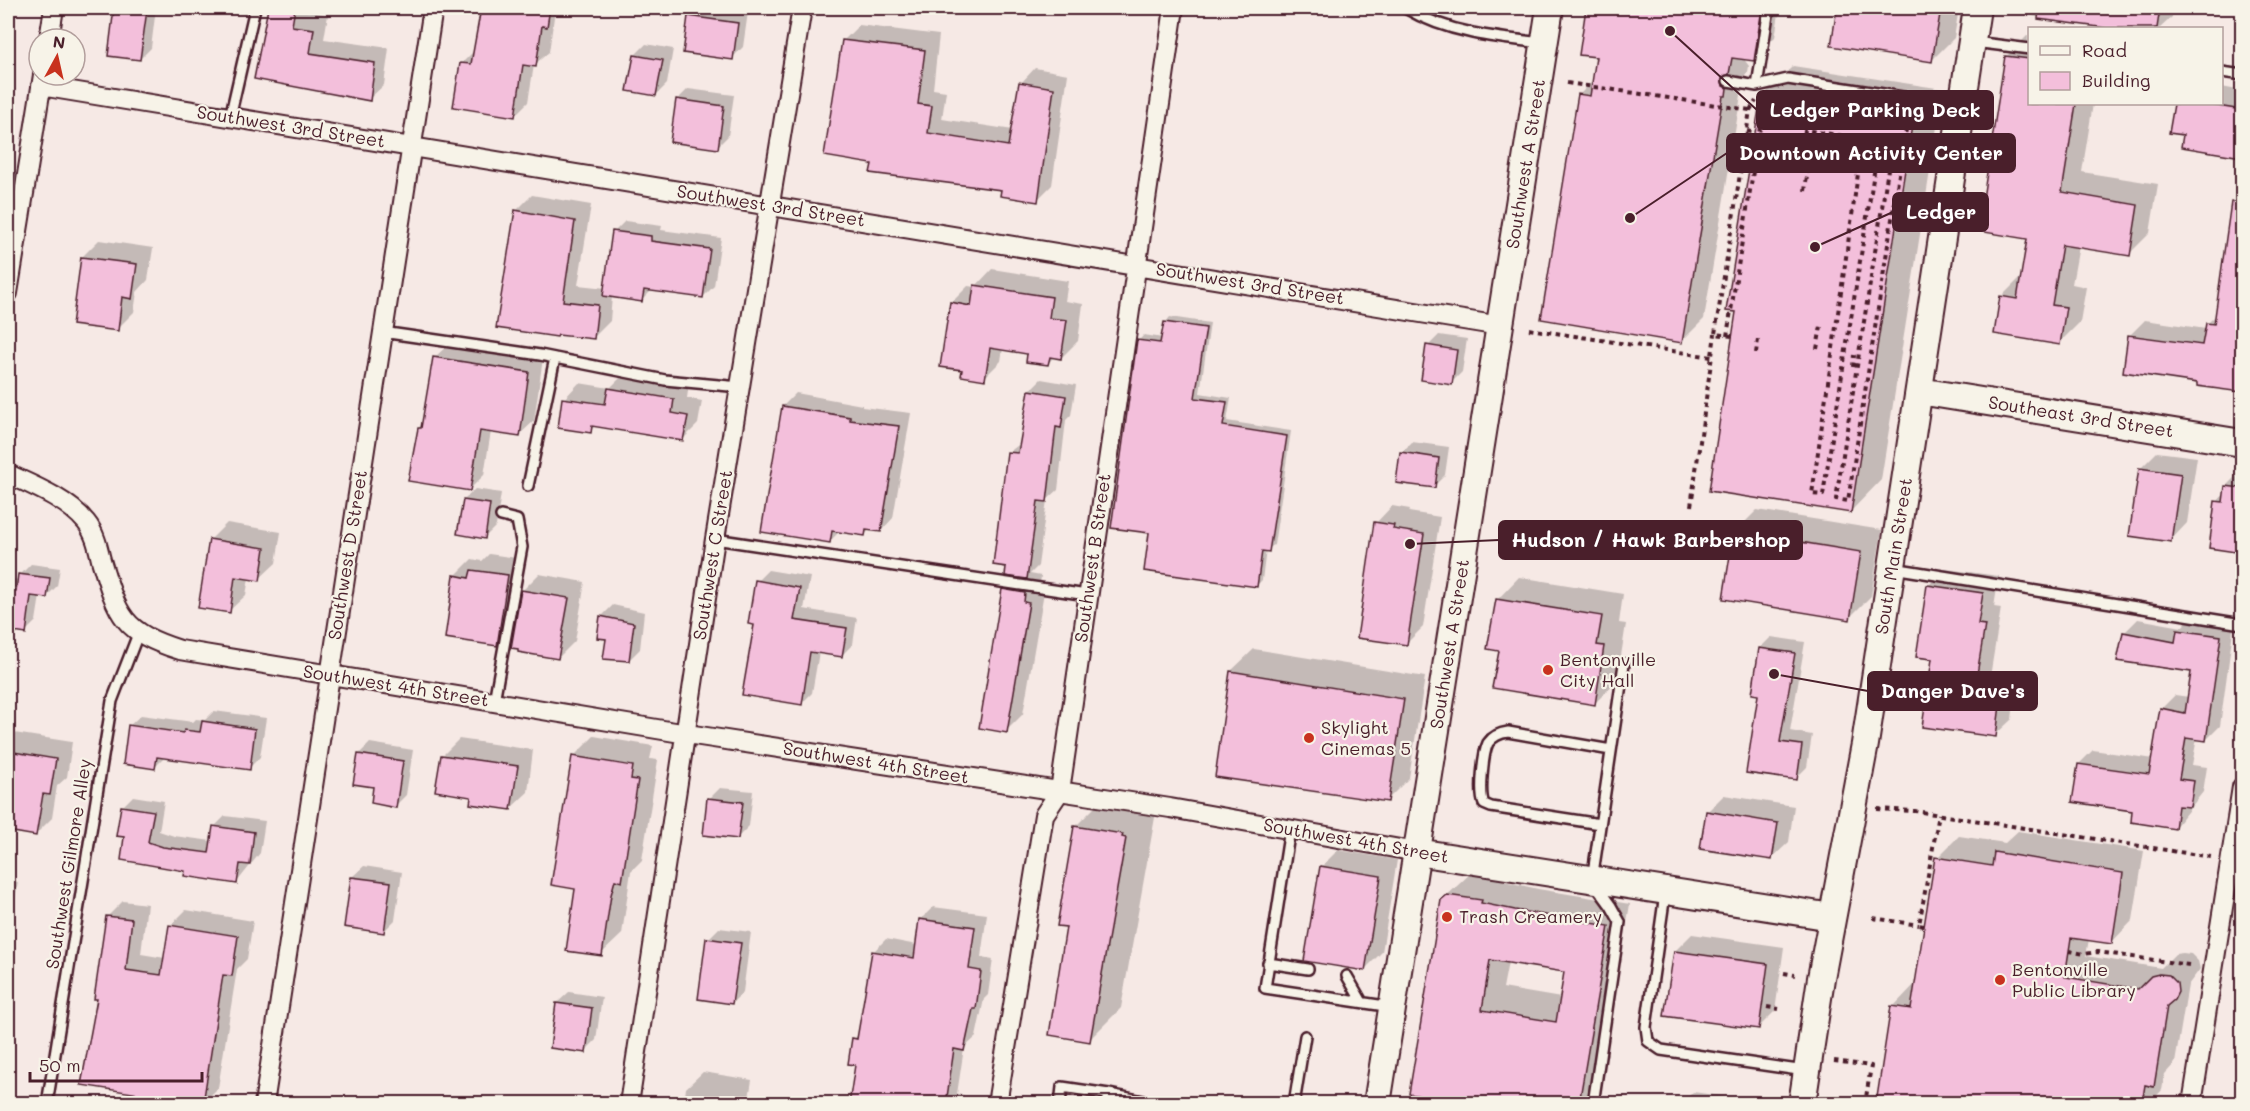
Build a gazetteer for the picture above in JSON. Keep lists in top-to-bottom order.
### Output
{
  "streets": {
    "street": [
      "Southwest 3rd Street",
      "Southwest A Street",
      "Southeast 3rd Street",
      "Southwest D Street",
      "Southwest C Street",
      "South Main Street",
      "Southwest B Street",
      "Southwest 4th Street"
    ],
    "lane": ["Southwest Gilmore Alley"]
  },
  "crossings": [
    ["Southwest 3rd Street", "Southwest A Street"],
    ["Southwest 3rd Street", "Southwest D Street"],
    ["Southwest 3rd Street", "Southwest C Street"],
    ["Southwest 3rd Street", "Southwest B Street"],
    ["Southwest A Street", "Southwest 4th Street"],
    ["Southeast 3rd Street", "South Main Street"],
    ["Southwest D Street", "Southwest 4th Street"],
    ["Southwest C Street", "Southwest 4th Street"],
    ["South Main Street", "Southwest 4th Street"],
    ["Southwest B Street", "Southwest 4th Street"],
    ["Southwest 4th Street", "Southwest Gilmore Alley"]
  ],
  "places": [
    "Ledger Parking Deck",
    "Downtown Activity Center",
    "Ledger",
    "Hudson / Hawk Barbershop",
    "Bentonville City Hall",
    "Danger Dave's",
    "Skylight Cinemas 5",
    "Trash Creamery",
    "Bentonville Public Library"
  ],
  "legend": ["Road", "Building"],
  "scale_bar": "50 m",
  "north": "top"
}
